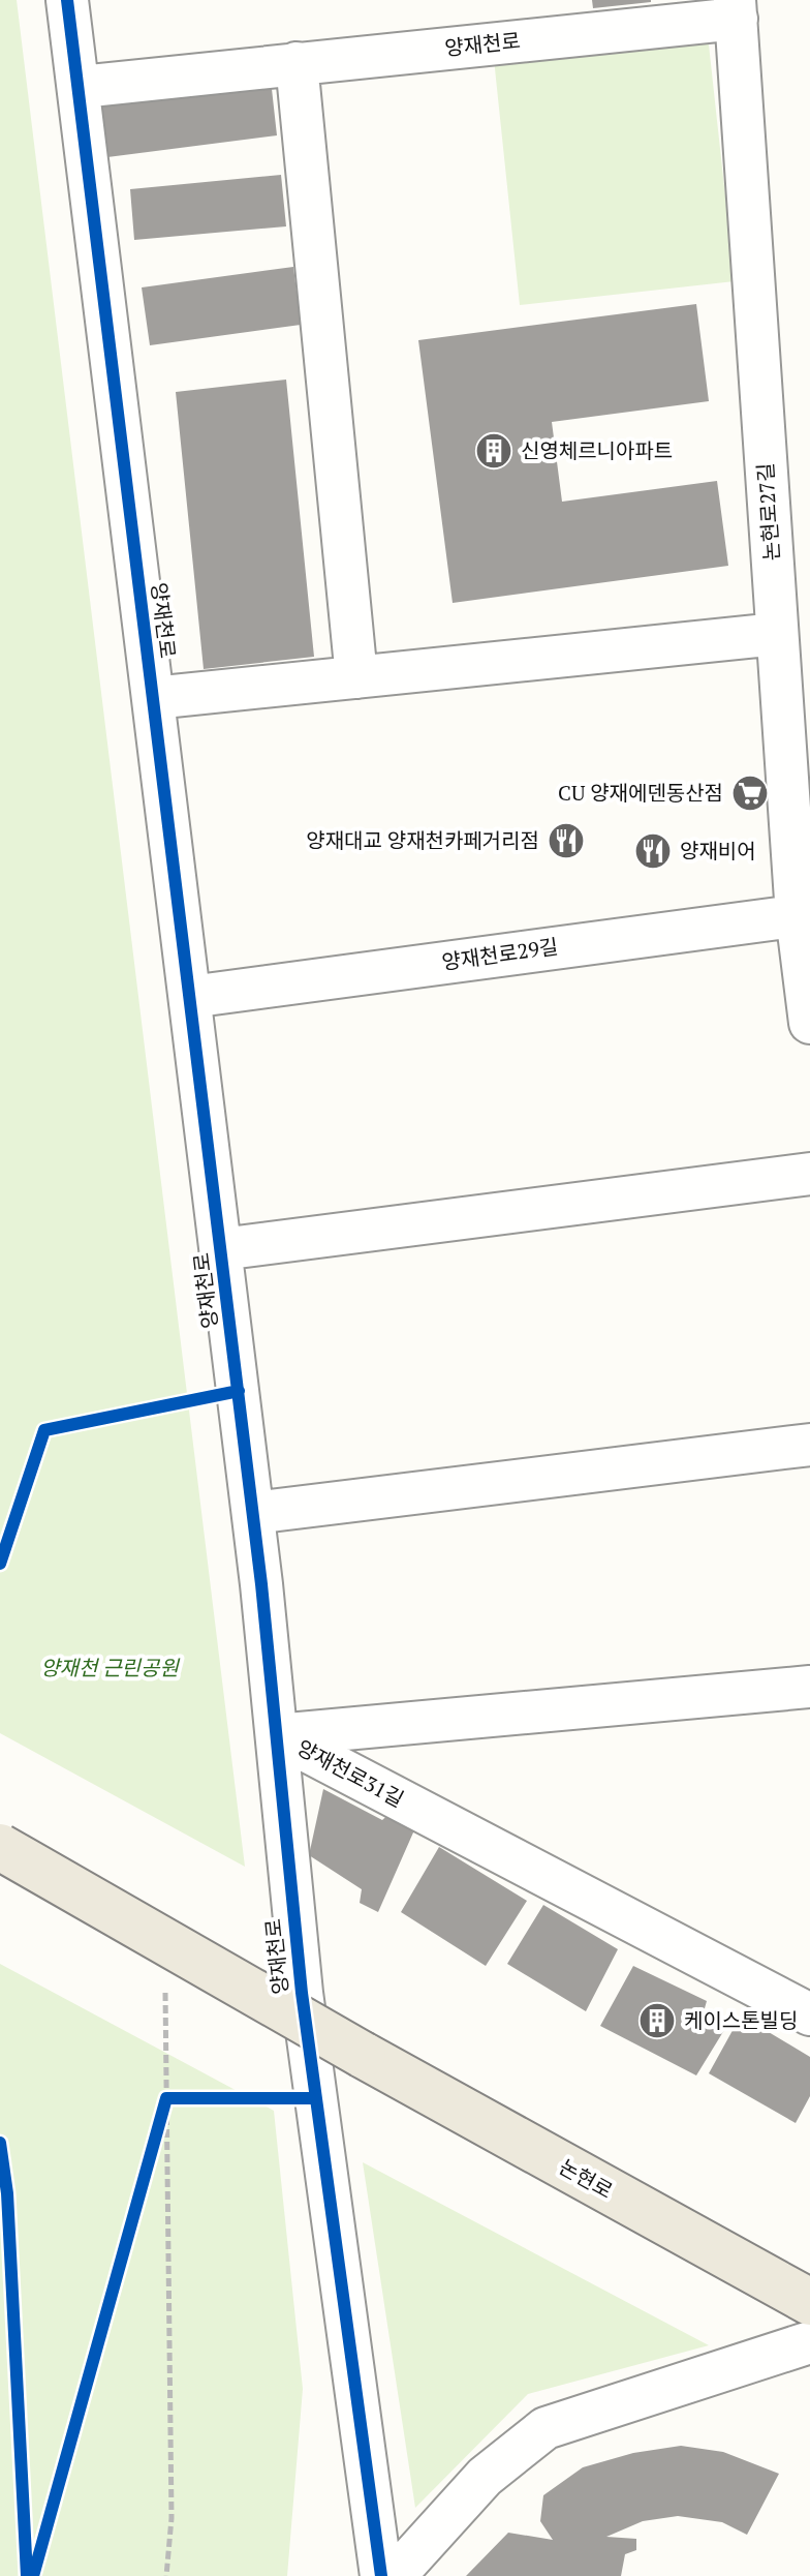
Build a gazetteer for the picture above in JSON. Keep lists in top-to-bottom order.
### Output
{
  "streets": {
    "main road": ["논현로"],
    "street": [
      "양재천로",
      "논현로27길",
      "양재천로29길",
      "양재천로31길"
    ]
  },
  "crossings": [
    ["양재천로", "논현로27길"],
    ["양재천로", "양재천로29길"],
    ["양재천로", "양재천로31길"],
    ["논현로27길", "양재천로29길"]
  ],
  "parks": ["양재천 근린공원"],
  "places": {
    "building": ["신영체르니아파트", "케이스톤빌딩"],
    "supermarket": ["CU 양재에덴동산점"],
    "restaurant": ["양재대교 양재천카페거리점", "양재비어"]
  }
}
